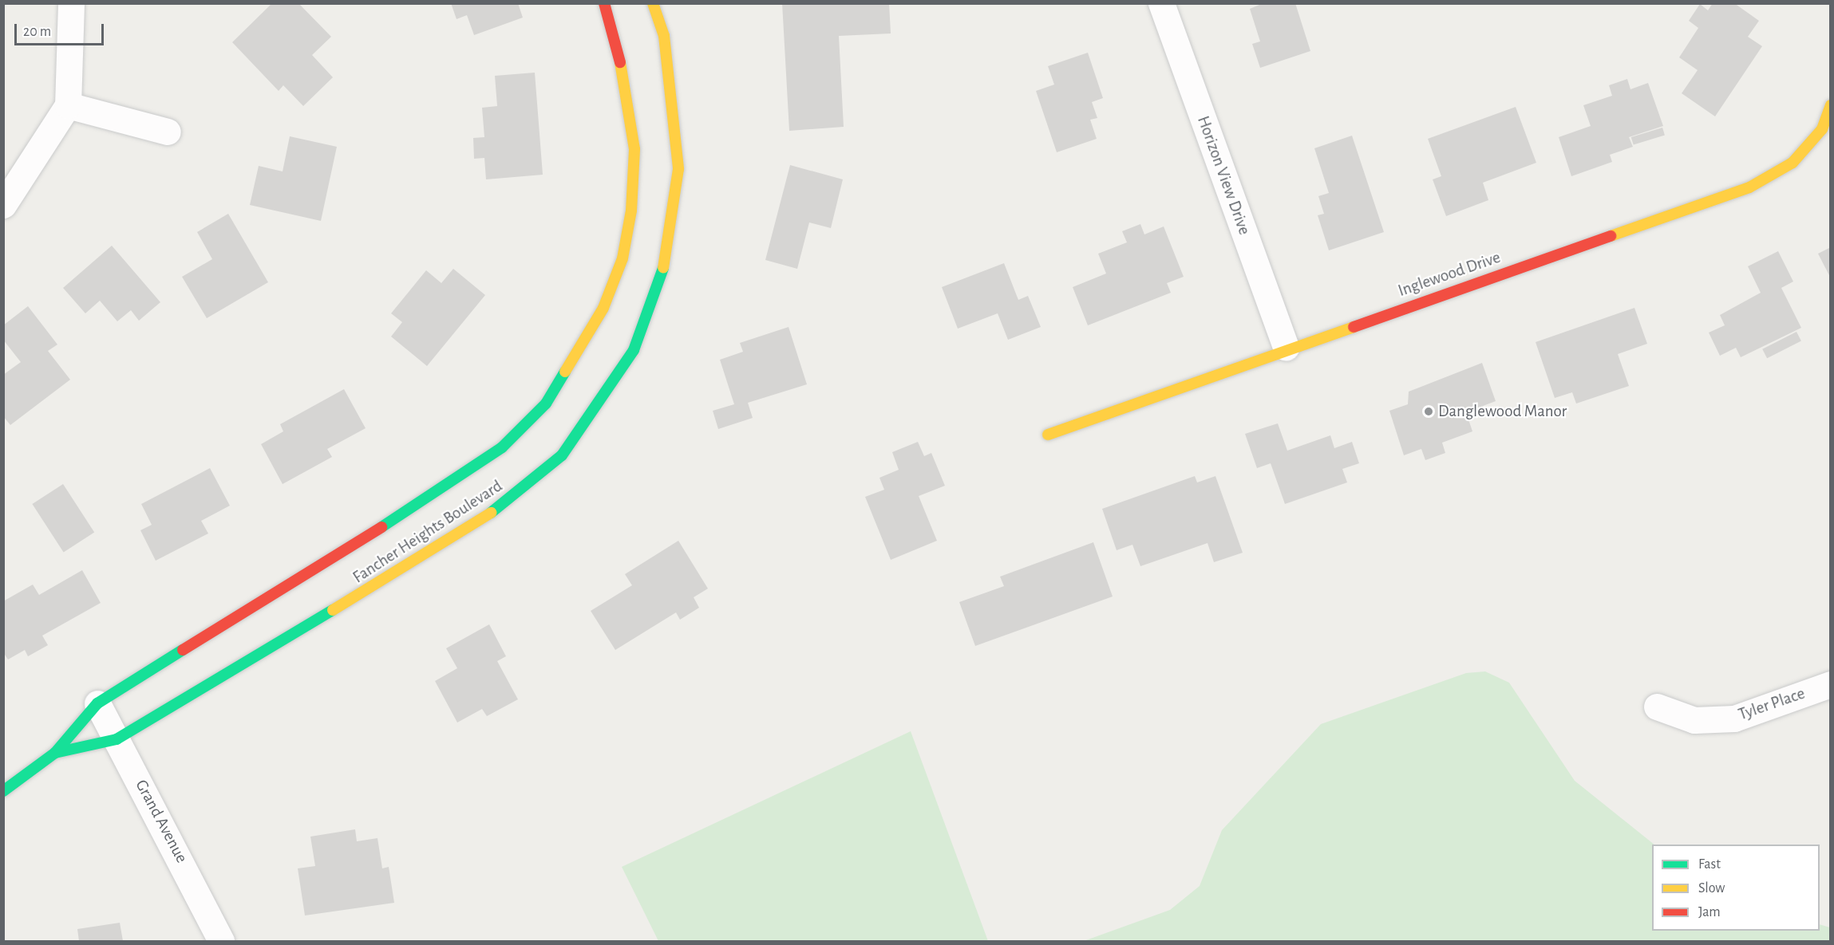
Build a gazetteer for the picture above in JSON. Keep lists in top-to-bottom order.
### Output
{
  "streets": {
    "street": [
      "Horizon View Drive",
      "Inglewood Drive",
      "Fancher Heights Boulevard",
      "Tyler Place",
      "Grand Avenue"
    ]
  },
  "crossings": [
    ["Horizon View Drive", "Inglewood Drive"],
    ["Fancher Heights Boulevard", "Grand Avenue"]
  ],
  "places": ["Danglewood Manor"],
  "legend": ["Fast", "Slow", "Jam"],
  "scale_bar": "20 m"
}
